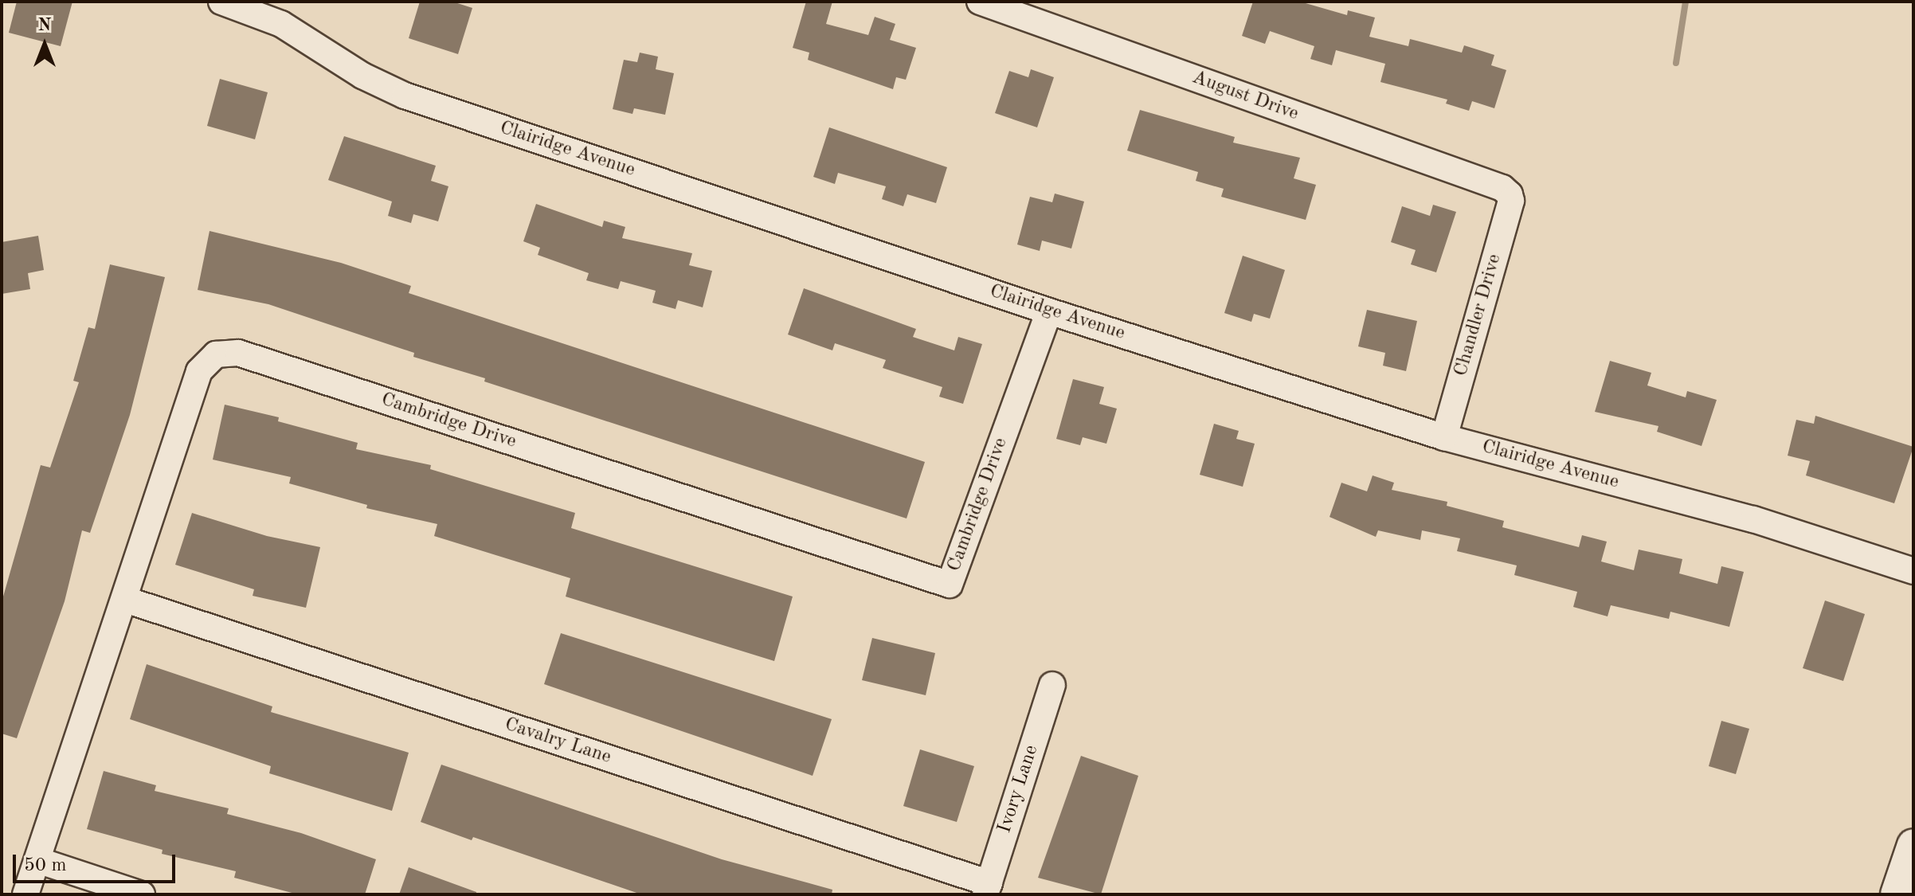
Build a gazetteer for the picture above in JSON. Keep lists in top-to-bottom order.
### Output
{
  "streets": {
    "street": [
      "August Drive",
      "Clairidge Avenue",
      "Chandler Drive",
      "Cambridge Drive",
      "Cavalry Lane",
      "Ivory Lane"
    ]
  },
  "crossings": [
    ["August Drive", "Chandler Drive"],
    ["Clairidge Avenue", "Chandler Drive"],
    ["Clairidge Avenue", "Cambridge Drive"],
    ["Cambridge Drive", "Cavalry Lane"],
    ["Cavalry Lane", "Ivory Lane"]
  ],
  "scale_bar": "50 m",
  "north": "top"
}
